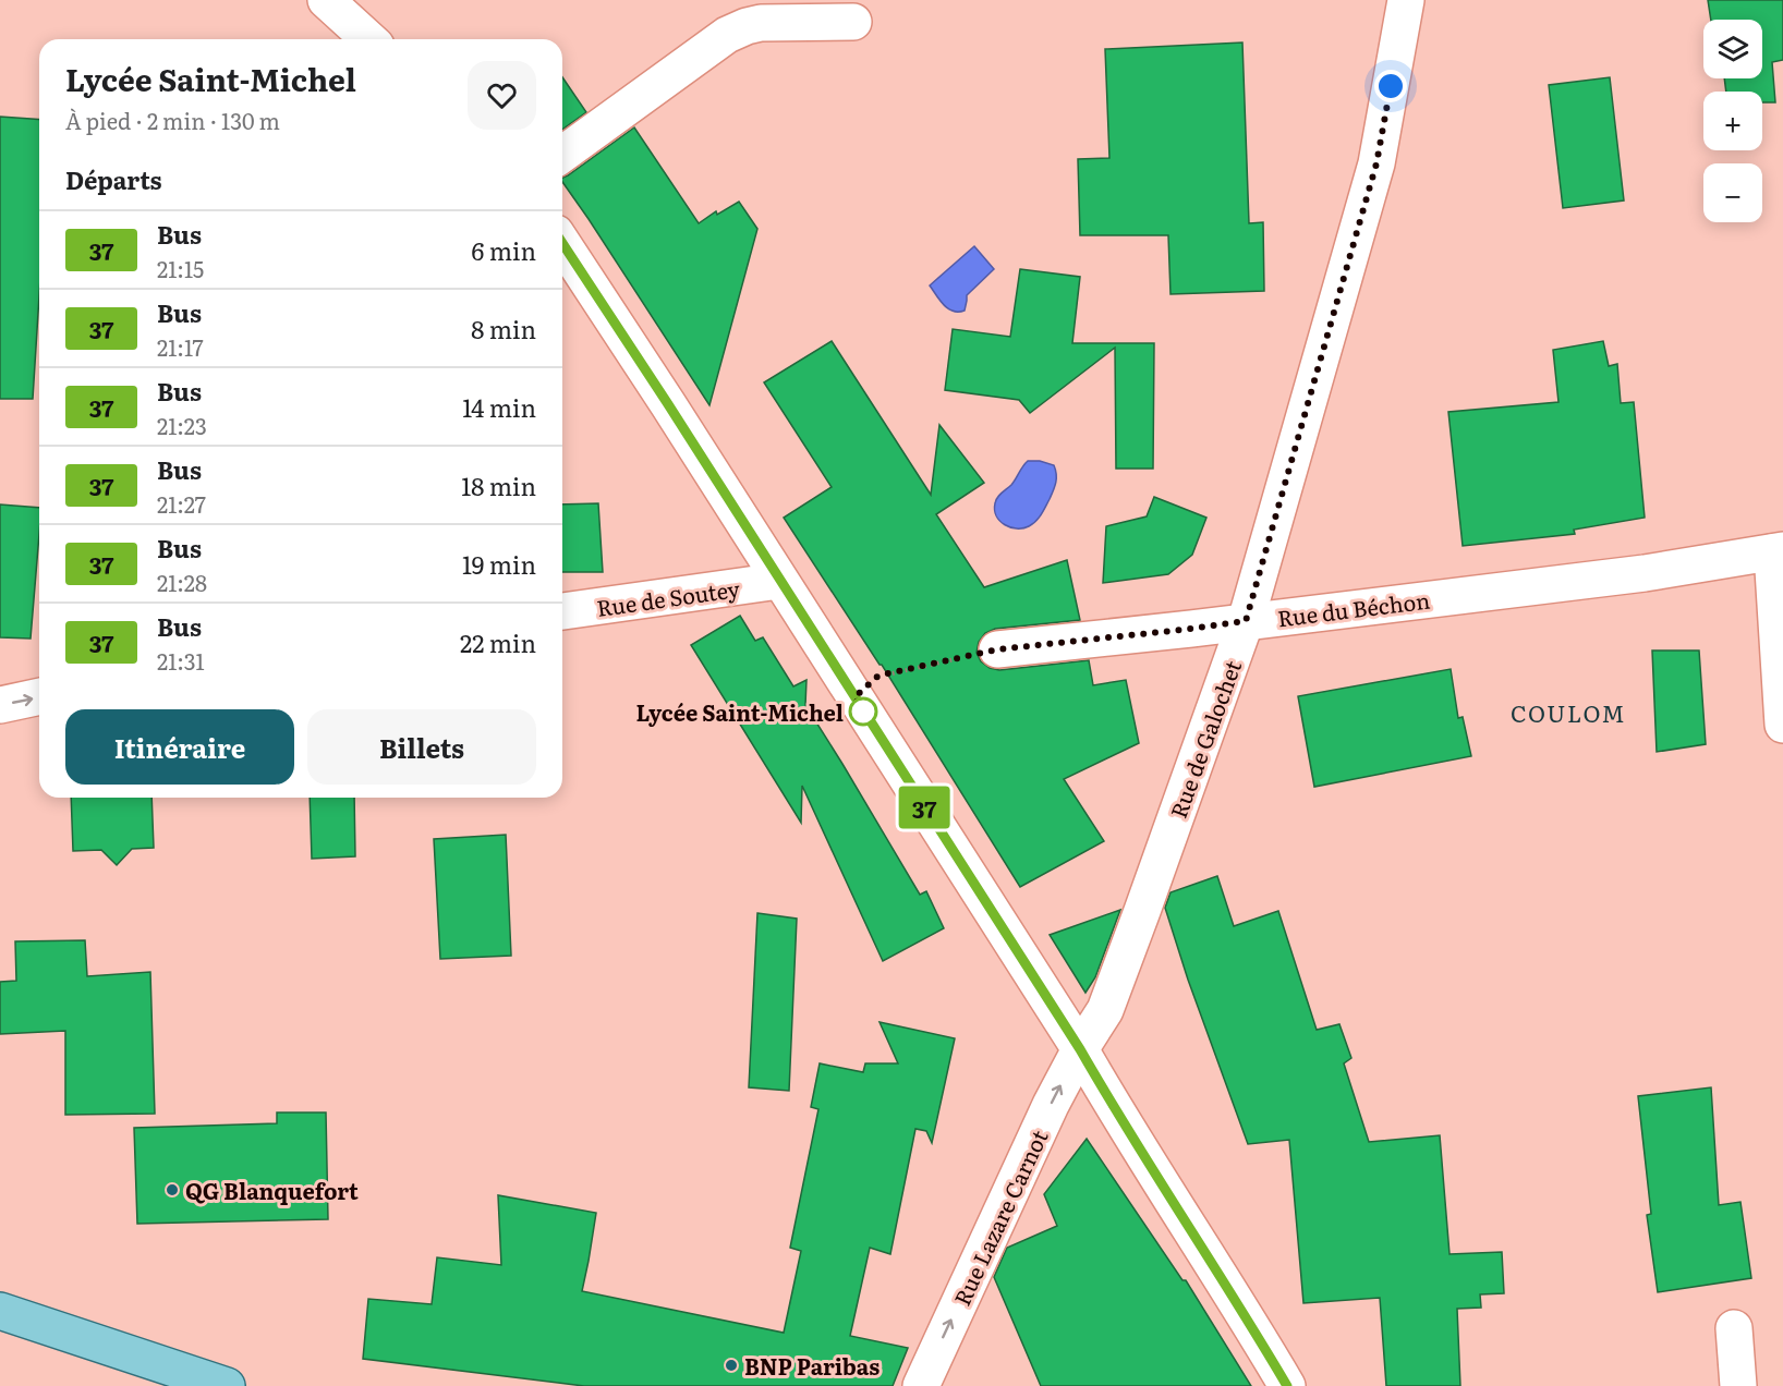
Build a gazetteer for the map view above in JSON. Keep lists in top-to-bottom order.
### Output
{
  "streets": {
    "street": [
      "Rue de Soutey",
      "Rue du Béchon",
      "Rue de Galochet",
      "Rue Lazare Carnot"
    ]
  },
  "crossings": [
    ["Rue du Béchon", "Rue de Galochet"],
    ["Rue de Galochet", "Rue Lazare Carnot"]
  ],
  "one_way": ["Rue Lazare Carnot"],
  "districts": ["COULOM"],
  "places": ["Lycée Saint-Michel", "QG Blanquefort", "BNP Paribas"],
  "lines": ["bus line 37"],
  "page": {
    "on_map": "37",
    "map_buttons": ["+", "−"],
    "heading": [
      ["Lycée Saint-Michel", "À pied · 2 min · 130 m"],
      "Départs"
    ],
    "list": [
      {
        "mark": "37",
        "name": "Bus",
        "note": "21:15",
        "value": "6 min"
      },
      {
        "mark": "37",
        "name": "Bus",
        "note": "21:17",
        "value": "8 min"
      },
      {
        "mark": "37",
        "name": "Bus",
        "note": "21:23",
        "value": "14 min"
      },
      {
        "mark": "37",
        "name": "Bus",
        "note": "21:27",
        "value": "18 min"
      },
      {
        "mark": "37",
        "name": "Bus",
        "note": "21:28",
        "value": "19 min"
      },
      {
        "mark": "37",
        "name": "Bus",
        "note": "21:31",
        "value": "22 min"
      }
    ],
    "buttons": ["Itinéraire", "Billets"]
  }
}
